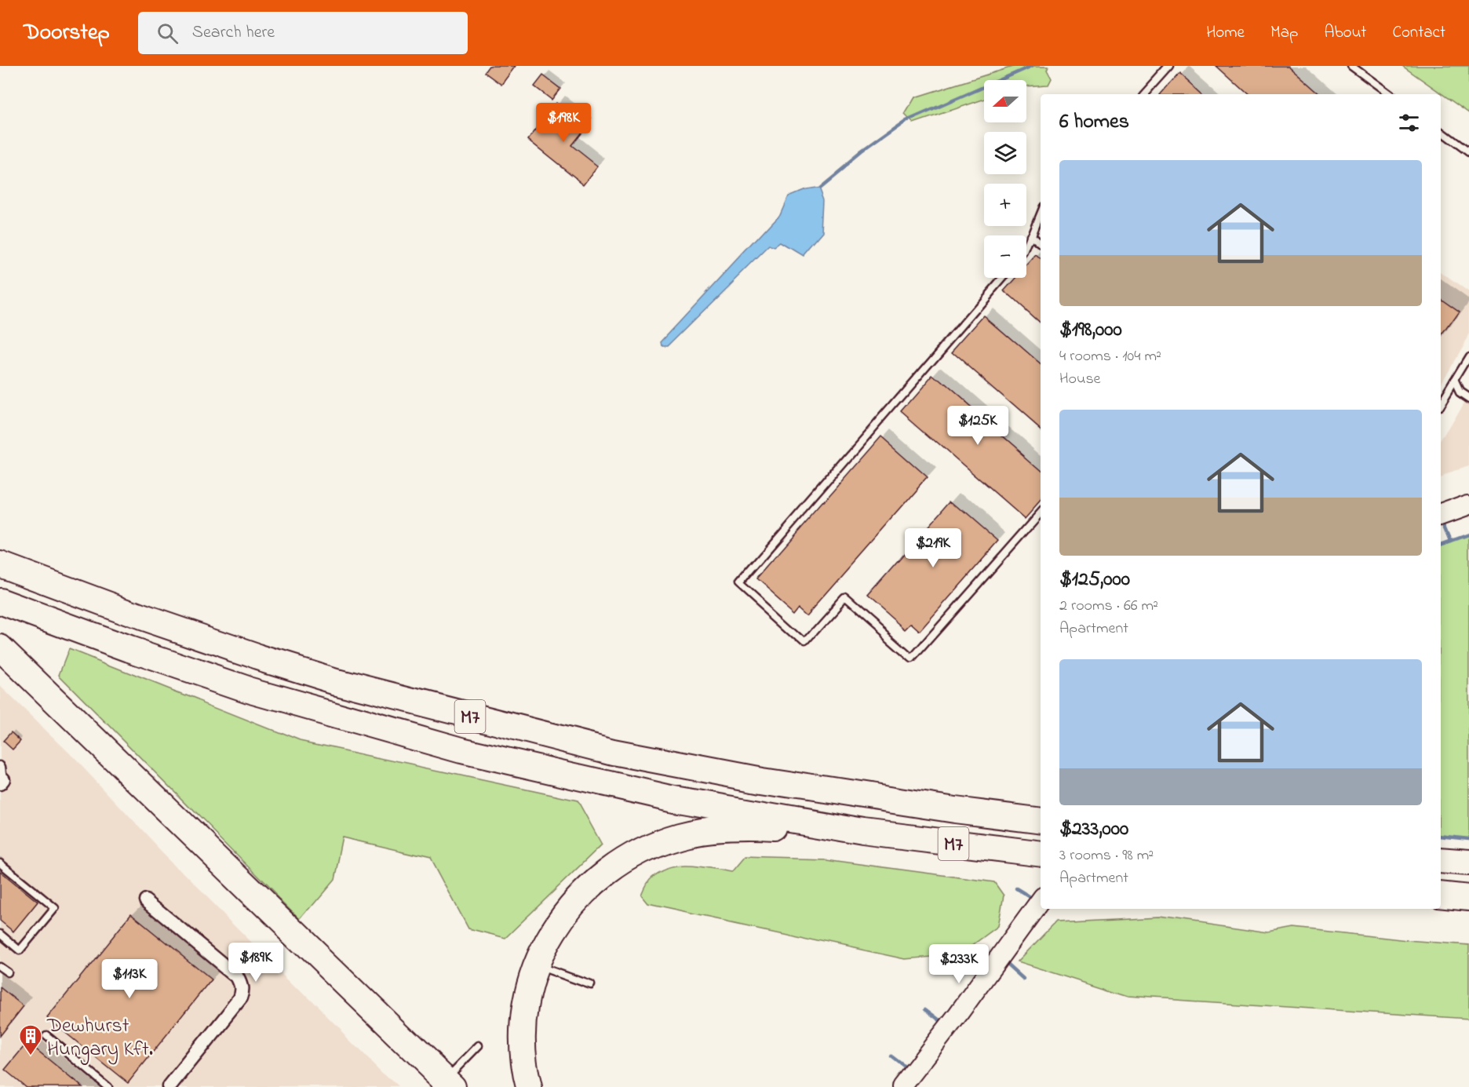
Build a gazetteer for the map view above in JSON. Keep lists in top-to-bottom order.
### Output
{
  "streets": {
    "highway": ["M7"]
  },
  "places": {
    "building": ["Dewhurst Hungary Kft."]
  },
  "north": "left",
  "page": {
    "header": "Doorstep",
    "search": "Search here",
    "nav": [
      "Home",
      "Map",
      "About",
      "Contact"
    ],
    "map_buttons": ["+", "−"],
    "heading": "6 homes",
    "price": [
      "$198K",
      "$125K",
      "$219K",
      "$189K",
      "$233K",
      "$113K"
    ],
    "list": [
      {
        "name": "$198,000",
        "note": "4 rooms · 104 m² · House"
      },
      {
        "name": "$125,000",
        "note": "2 rooms · 66 m² · Apartment"
      },
      {
        "name": "$233,000",
        "note": "3 rooms · 98 m² · Apartment"
      }
    ]
  }
}
